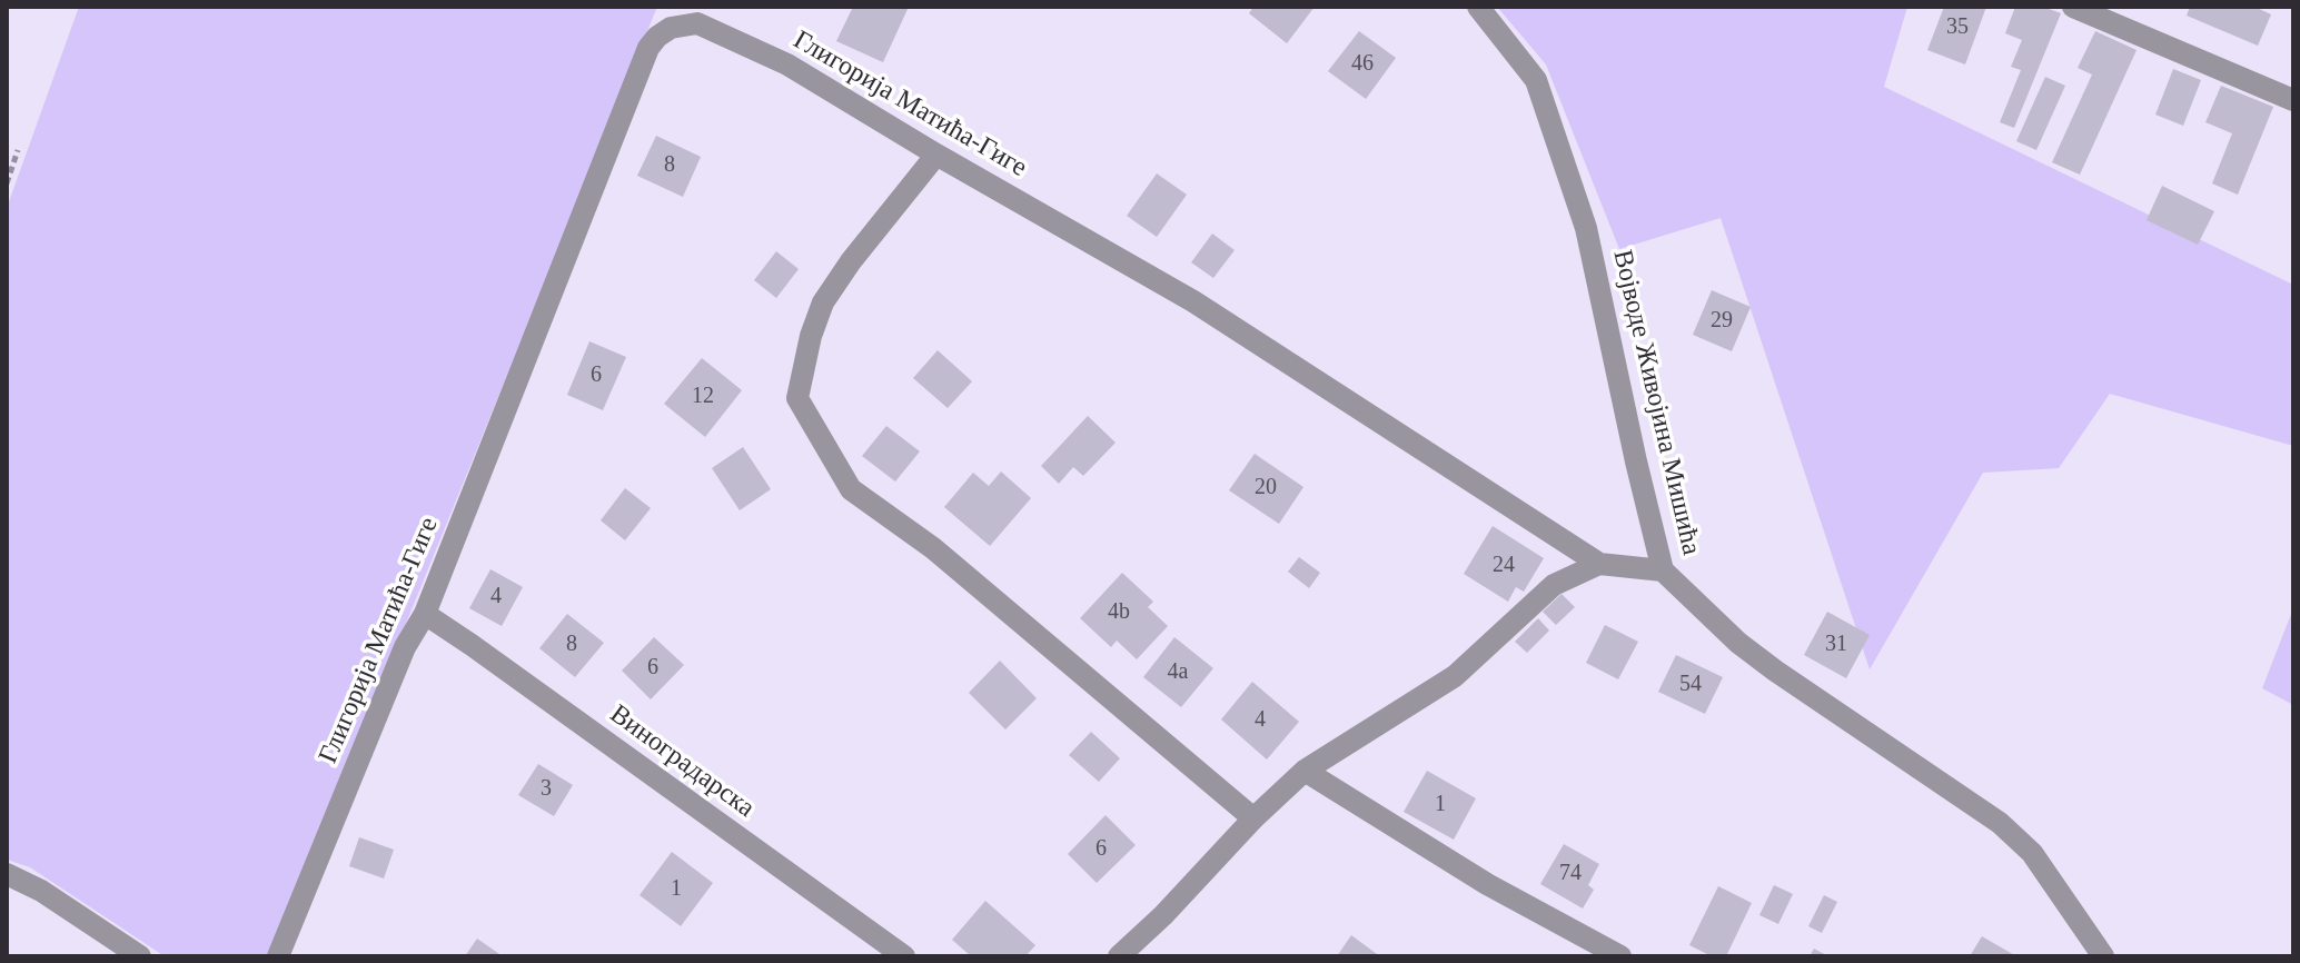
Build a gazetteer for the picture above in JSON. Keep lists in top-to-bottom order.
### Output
{
  "streets": {
    "street": ["Глигорија Матића-Гиге", "Војводе Живојина Мишића", "Виноградарска"]
  },
  "crossings": [
    ["Глигорија Матића-Гиге", "Војводе Живојина Мишића"],
    ["Глигорија Матића-Гиге", "Виноградарска"]
  ],
  "house_numbers": [
    "35",
    "46",
    "8",
    "29",
    "6",
    "12",
    "20",
    "24",
    "4",
    "4b",
    "8",
    "31",
    "6",
    "4a",
    "54",
    "4",
    "3",
    "1",
    "6",
    "74",
    "1"
  ]
}
